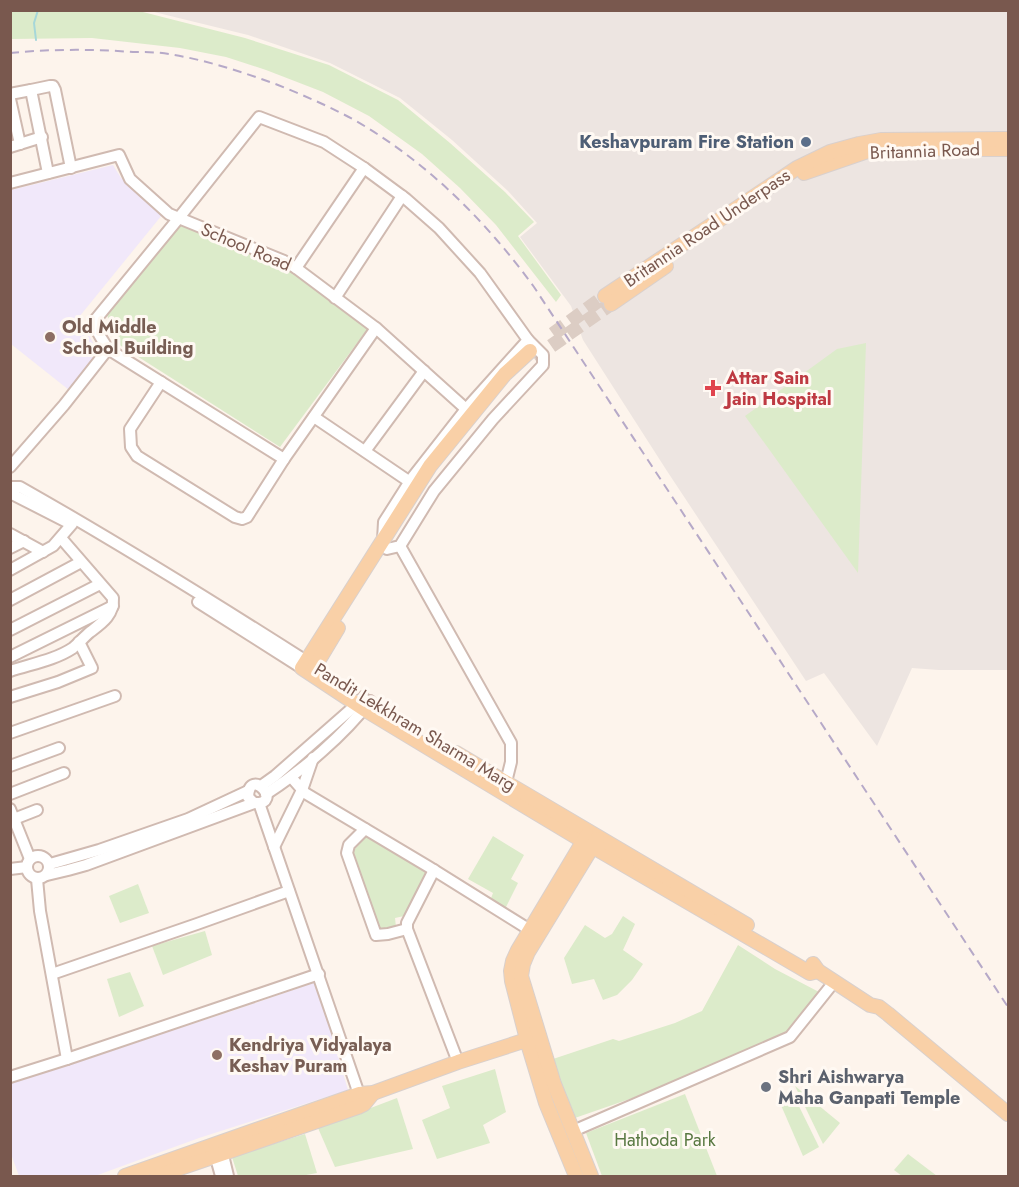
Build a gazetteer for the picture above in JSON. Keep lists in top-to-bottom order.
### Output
{
  "streets": {
    "main road": ["Britannia Road", "Britannia Road Underpass", "Pandit Lekkhram Sharma Marg"],
    "street": ["School Road"]
  },
  "crossings": [
    ["Britannia Road", "Britannia Road Underpass"]
  ],
  "parks": ["Hathoda Park"],
  "places": {
    "other": [
      "Keshavpuram Fire Station",
      "Old Middle School Building",
      "Kendriya Vidyalaya Keshav Puram",
      "Shri Aishwarya Maha Ganpati Temple"
    ],
    "health": ["Attar Sain Jain Hospital"]
  }
}
